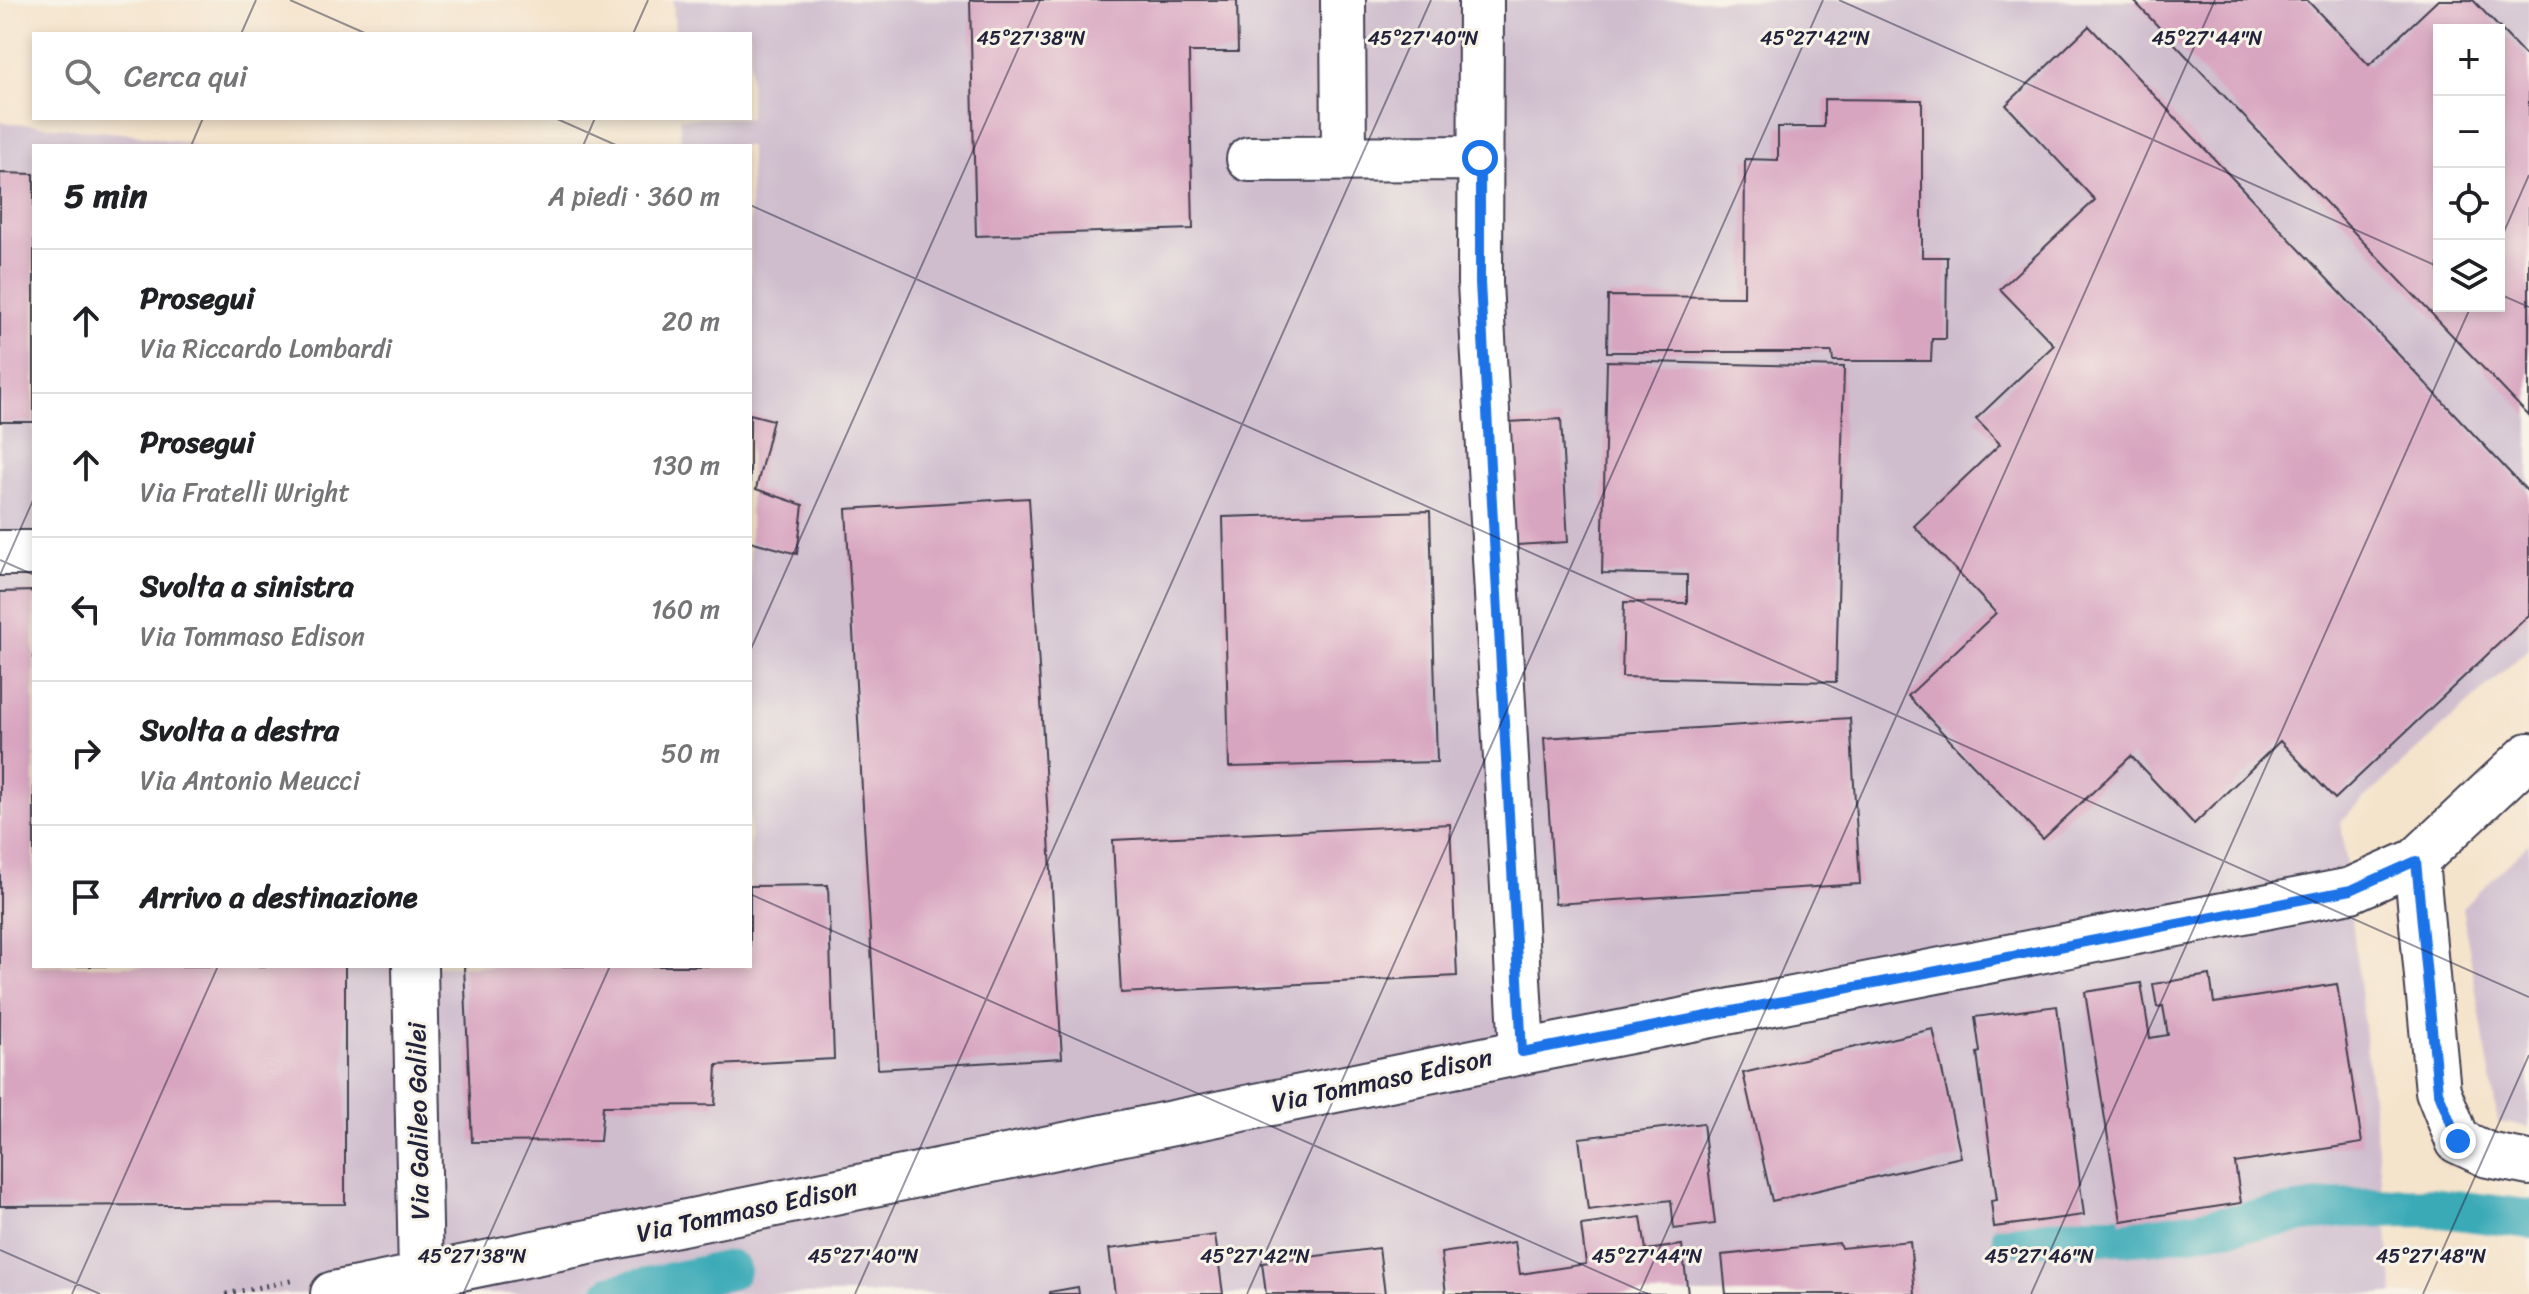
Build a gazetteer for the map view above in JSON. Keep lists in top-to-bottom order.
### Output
{
  "streets": {
    "street": ["Via Tommaso Edison", "Via Galileo Galilei"]
  },
  "crossings": [
    ["Via Tommaso Edison", "Via Galileo Galilei"]
  ],
  "page": {
    "map_buttons": ["+", "−"],
    "search": "Cerca qui",
    "heading": ["5 min", "A piedi · 360 m"],
    "list": [
      ["Prosegui", "Via Riccardo Lombardi", "20 m"],
      ["Prosegui", "Via Fratelli Wright", "130 m"],
      ["Svolta a sinistra", "Via Tommaso Edison", "160 m"],
      ["Svolta a destra", "Via Antonio Meucci", "50 m"],
      "Arrivo a destinazione"
    ]
  },
  "coordinates": [
    "45°27'38\"N",
    "45°27'40\"N",
    "45°27'42\"N",
    "45°27'44\"N",
    "45°27'46\"N",
    "45°27'48\"N"
  ]
}
